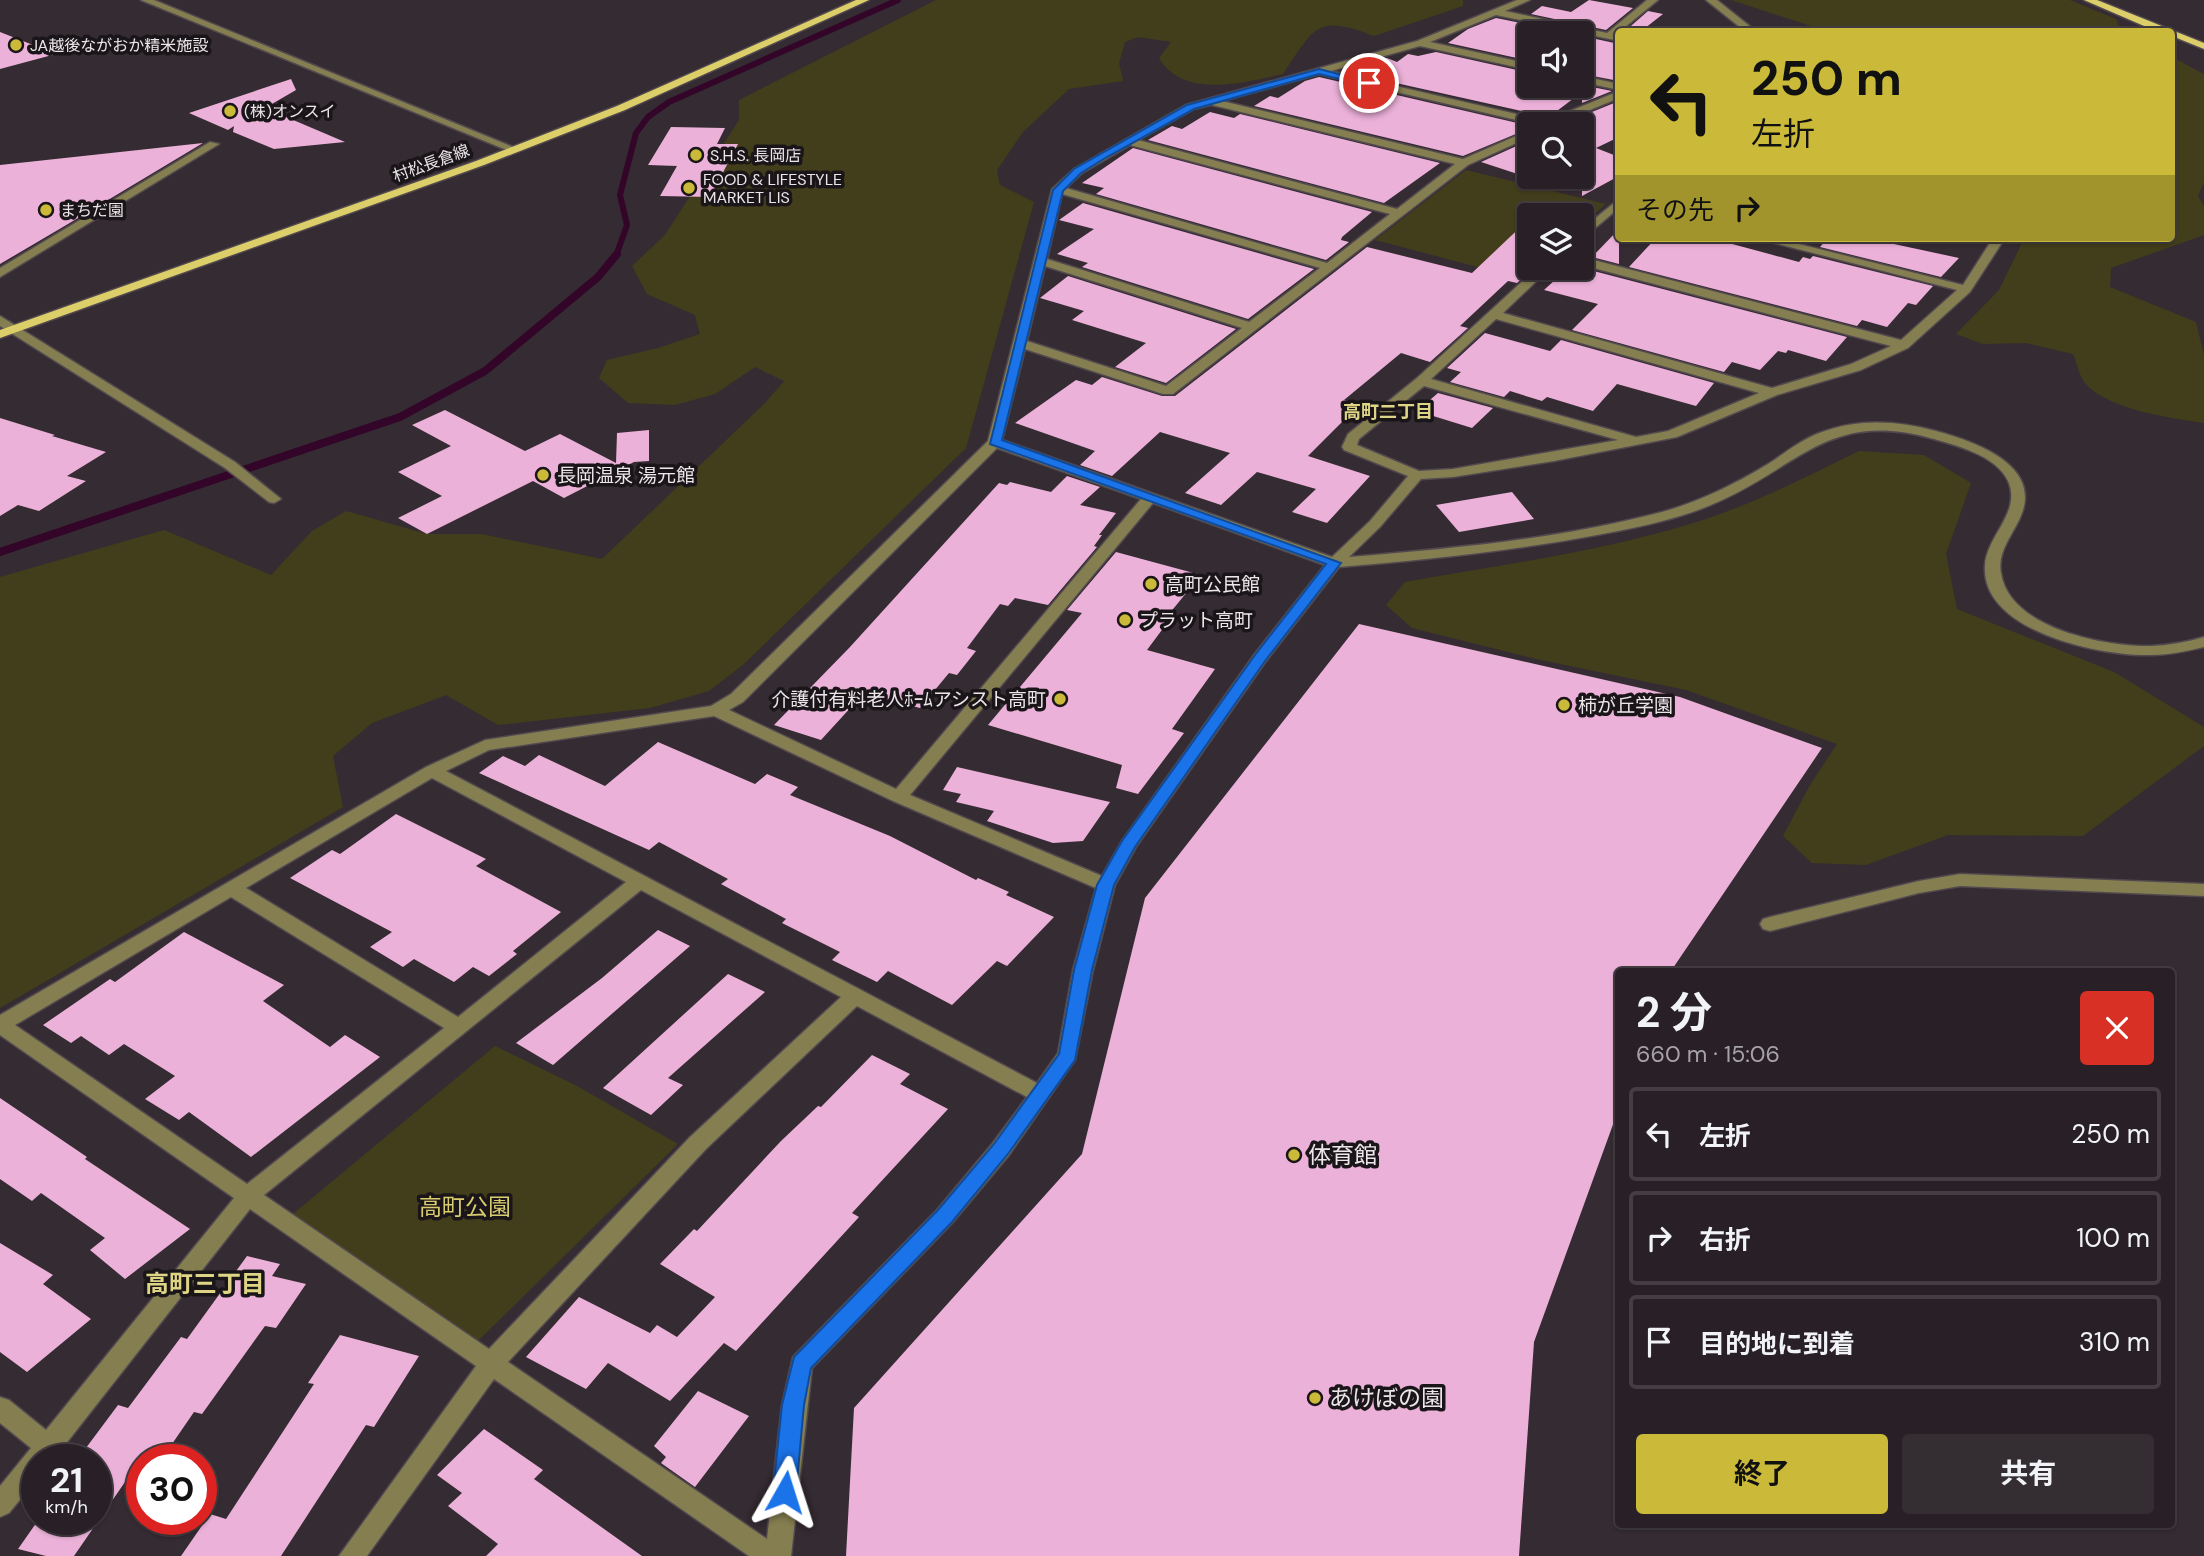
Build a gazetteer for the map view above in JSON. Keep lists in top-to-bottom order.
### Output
{
  "streets": {
    "main road": ["村松長倉線"]
  },
  "districts": ["高町二丁目", "高町三丁目"],
  "parks": ["高町公園"],
  "places": [
    "JA越後ながおか精米施設",
    "(株)オンスイ",
    "S.H.S. 長岡店",
    "FOOD & LIFESTYLE MARKET LIS",
    "まちだ園",
    "長岡温泉 湯元館",
    "高町公民館",
    "プラット高町",
    "介護付有料老人ﾎｰﾑアシスト高町",
    "柿が丘学園",
    "体育館",
    "あけぼの園"
  ],
  "page": {
    "turn": ["250 m", "左折"],
    "then": "その先",
    "heading": ["2 分", "660 m · 15:06"],
    "list": [
      {
        "name": "左折",
        "value": "250 m"
      },
      {
        "name": "右折",
        "value": "100 m"
      },
      {
        "name": "目的地に到着",
        "value": "310 m"
      }
    ],
    "buttons": ["終了", "共有"],
    "speed": "21 km/h",
    "limit": "30"
  }
}
